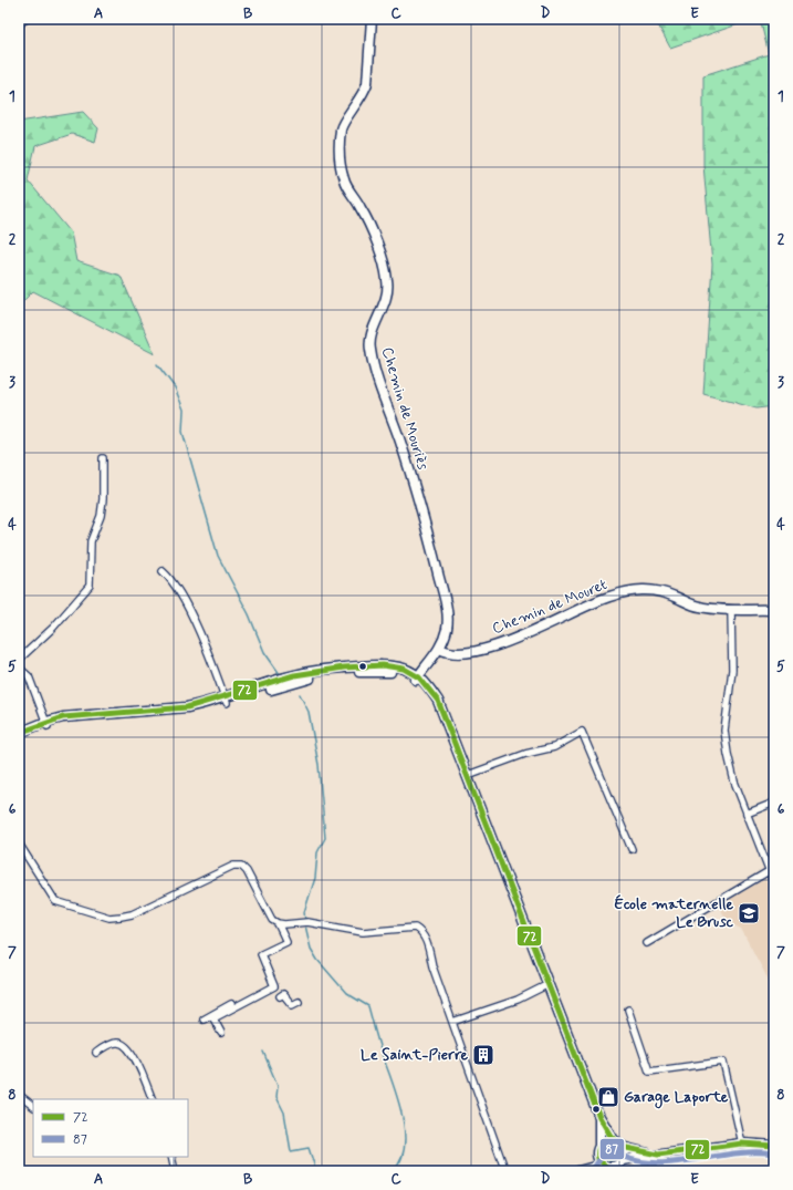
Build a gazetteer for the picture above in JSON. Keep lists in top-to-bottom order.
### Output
{
  "streets": {
    "main road": ["Chemin de Mouriès", "Chemin de Mouret"]
  },
  "crossings": [
    ["Chemin de Mouriès", "Chemin de Mouret"]
  ],
  "places": {
    "school or university": ["École maternelle Le Brusc"],
    "building": ["Le Saint-Pierre"],
    "shop": ["Garage Laporte"]
  },
  "lines": ["transit line 72", "transit line 87"],
  "legend": ["72", "87"],
  "grid": {
    "columns": [
      "A",
      "B",
      "C",
      "D",
      "E"
    ],
    "rows": [
      "1",
      "2",
      "3",
      "4",
      "5",
      "6",
      "7",
      "8"
    ]
  }
}
